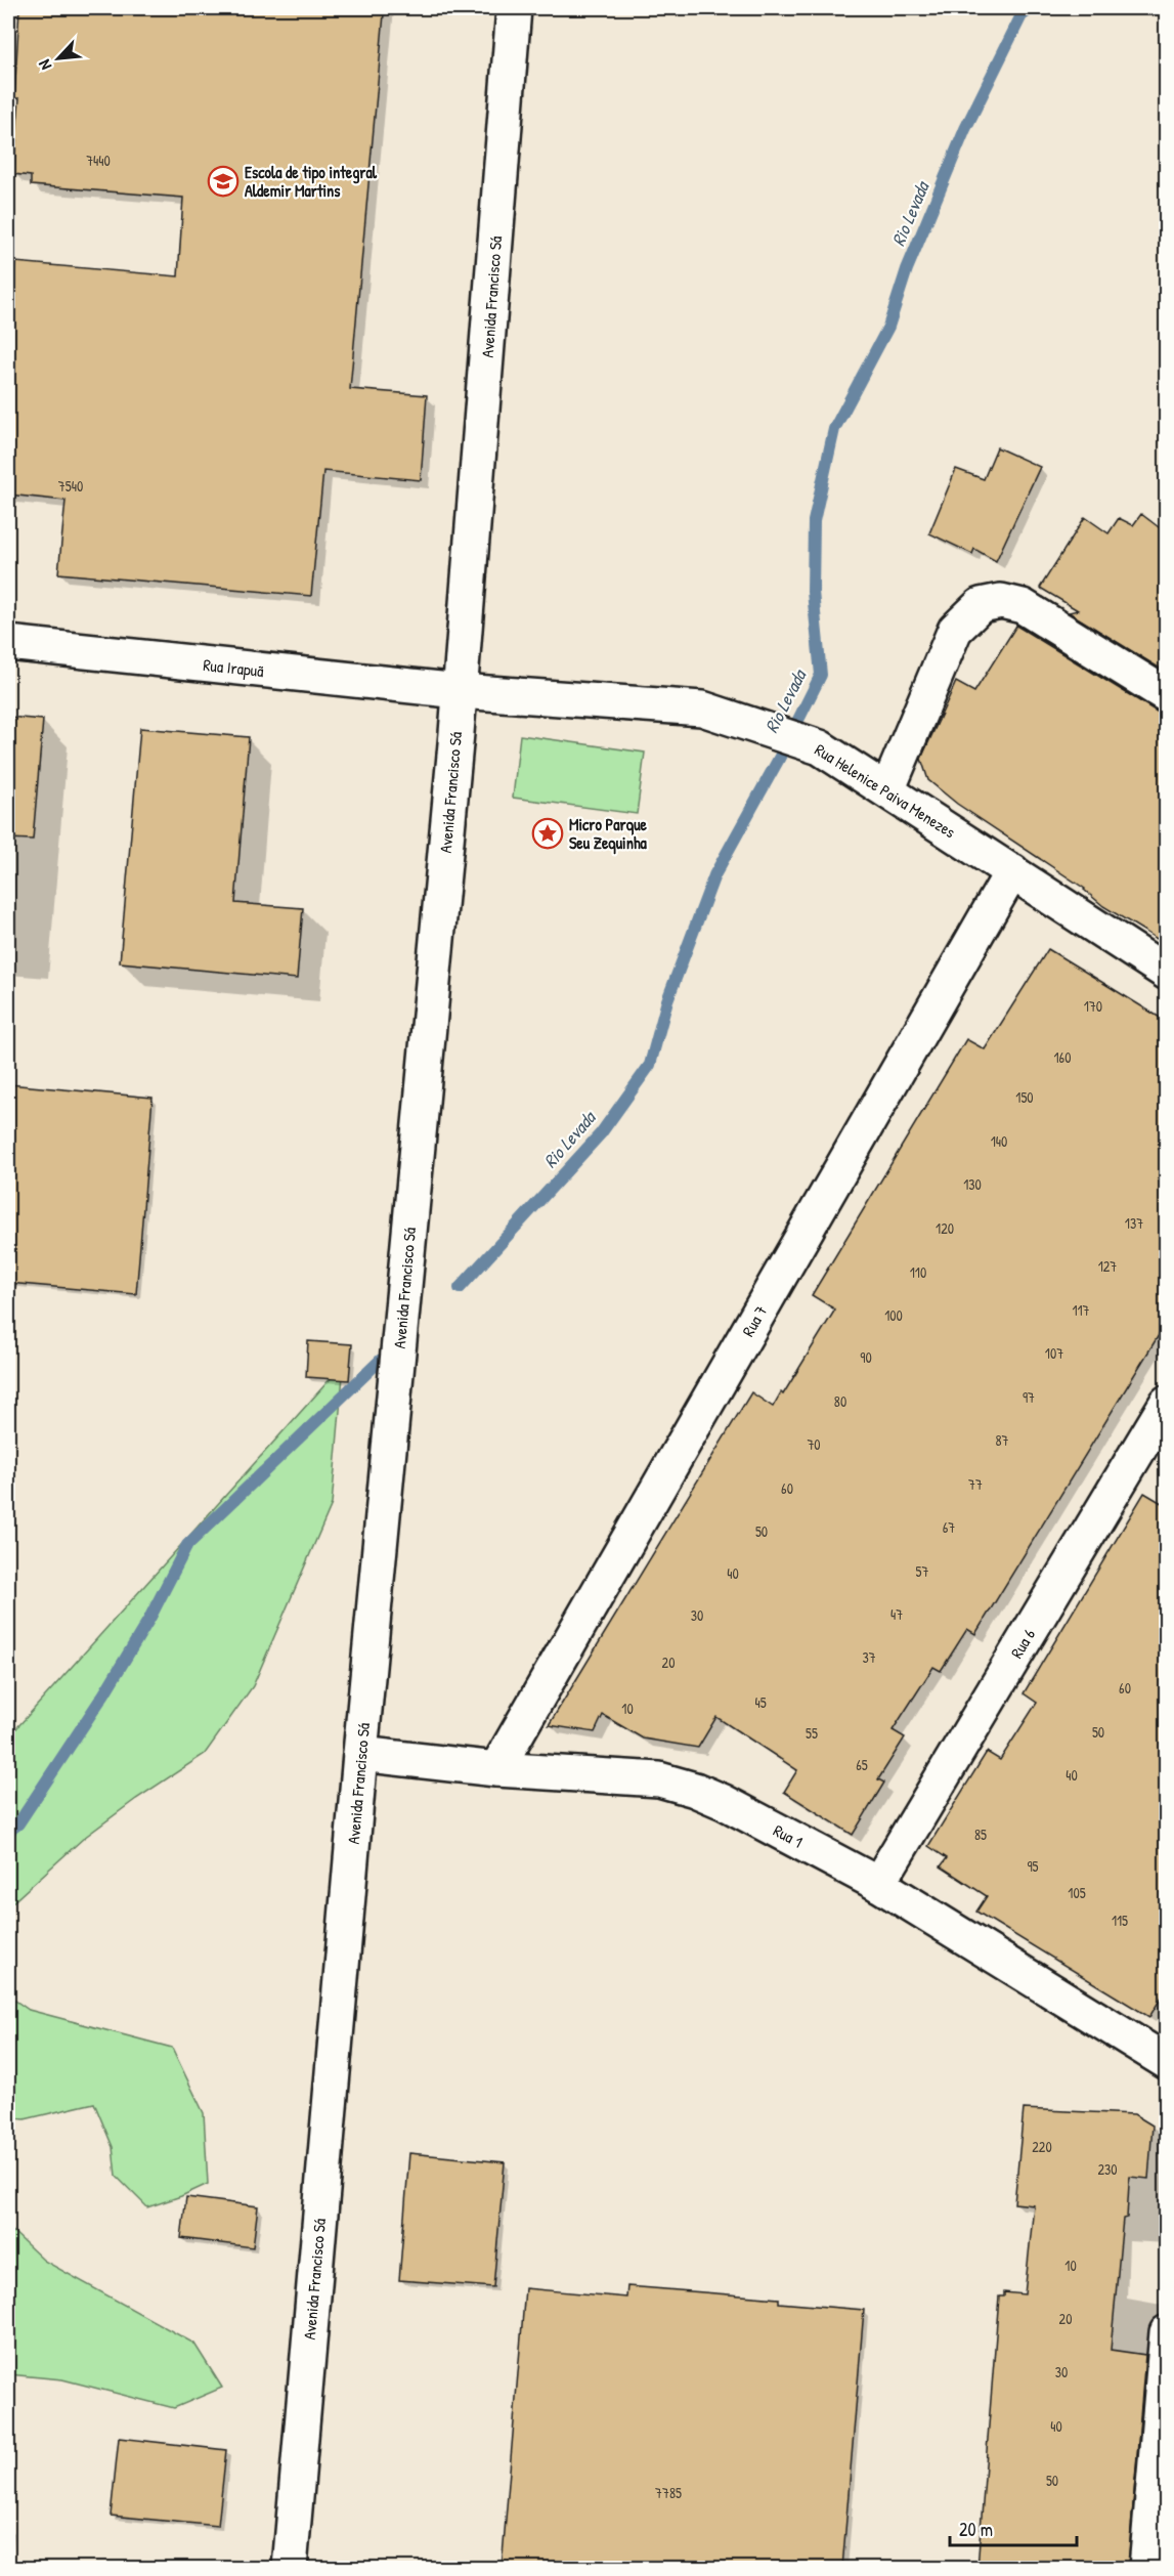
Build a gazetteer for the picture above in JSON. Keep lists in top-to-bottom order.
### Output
{
  "streets": {
    "street": [
      "Avenida Francisco Sá",
      "Rua Irapuã",
      "Rua Helenice Paiva Menezes",
      "Rua 7",
      "Rua 6",
      "Rua 1"
    ]
  },
  "crossings": [
    ["Avenida Francisco Sá", "Rua Irapuã"],
    ["Avenida Francisco Sá", "Rua Helenice Paiva Menezes"],
    ["Avenida Francisco Sá", "Rua 1"],
    ["Rua Irapuã", "Rua Helenice Paiva Menezes"],
    ["Rua Helenice Paiva Menezes", "Rua 7"],
    ["Rua 7", "Rua 1"],
    ["Rua 6", "Rua 1"]
  ],
  "water": ["Rio Levada"],
  "places": {
    "school or university": ["Escola de tipo integral Aldemir Martins"],
    "place": ["Micro Parque Seu Zequinha"]
  },
  "house_numbers": [
    "7440",
    "7540",
    "170",
    "160",
    "150",
    "140",
    "130",
    "137",
    "120",
    "127",
    "110",
    "117",
    "100",
    "107",
    "90",
    "97",
    "80",
    "87",
    "70",
    "77",
    "60",
    "67",
    "50",
    "57",
    "40",
    "47",
    "30",
    "37",
    "20",
    "60",
    "45",
    "10",
    "50",
    "55",
    "65",
    "40",
    "85",
    "95",
    "105",
    "115",
    "220",
    "230",
    "10",
    "20",
    "30",
    "40",
    "50",
    "7785"
  ],
  "scale_bar": "20 m",
  "north": "bottom left"
}
